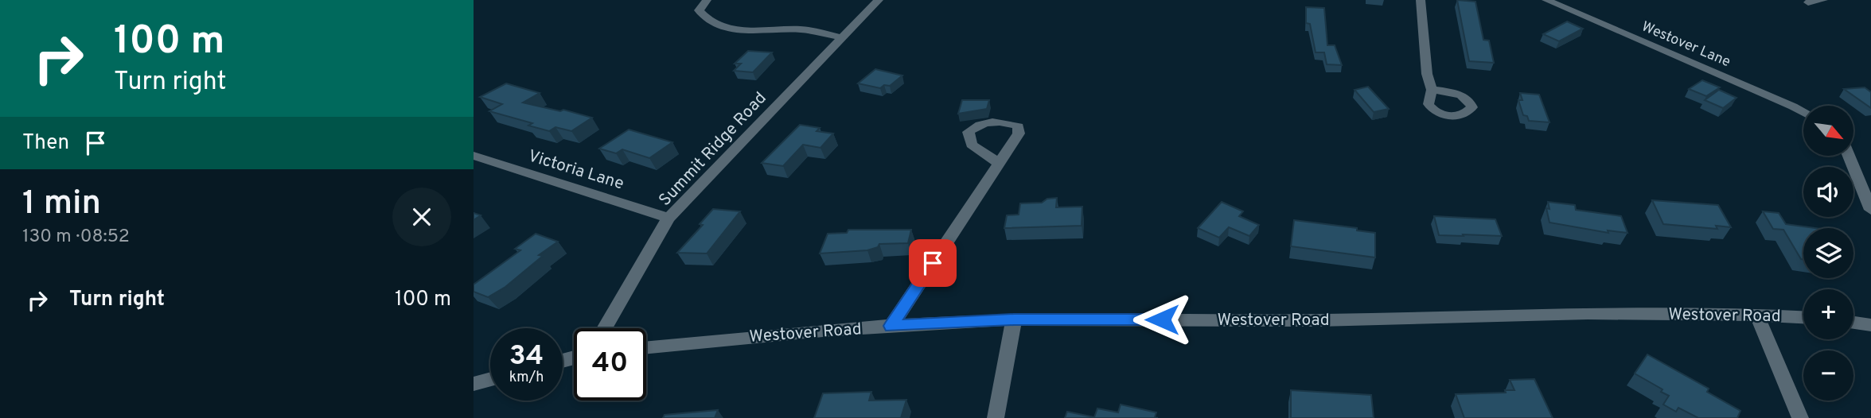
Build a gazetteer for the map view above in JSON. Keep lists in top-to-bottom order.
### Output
{
  "streets": {
    "street": [
      "Westover Lane",
      "Summit Ridge Road",
      "Victoria Lane",
      "Westover Road"
    ]
  },
  "crossings": [
    ["Summit Ridge Road", "Victoria Lane"]
  ],
  "north": "bottom right",
  "page": {
    "turn": ["100 m", "Turn right"],
    "map_buttons": ["+", "−"],
    "then": "Then",
    "heading": ["1 min", "130 m · 08:52"],
    "list": [
      {
        "name": "Turn right",
        "value": "100 m"
      }
    ],
    "speed": "34 km/h",
    "limit": "40"
  }
}
